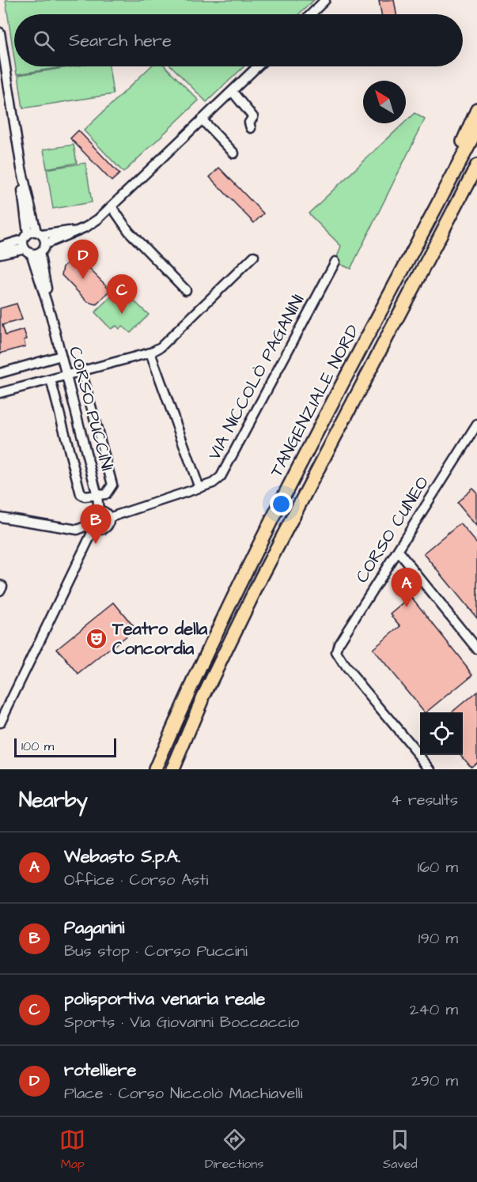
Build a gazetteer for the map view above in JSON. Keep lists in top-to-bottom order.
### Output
{
  "streets": {
    "highway": ["TANGENZIALE NORD"],
    "street": ["VIA NICCOLÒ PAGANINI", "CORSO PUCCINI", "CORSO CUNEO"]
  },
  "crossings": [
    ["VIA NICCOLÒ PAGANINI", "CORSO PUCCINI"]
  ],
  "places": {
    "theatre": ["Teatro della Concordia"]
  },
  "scale_bar": "100 m",
  "north": "top left",
  "page": {
    "search": "Search here",
    "pins": [
      "D",
      "C",
      "B",
      "A"
    ],
    "scale": "100 m",
    "heading": ["Nearby", "4 results"],
    "list": [
      {
        "mark": "A",
        "name": "Webasto S.p.A.",
        "note": "Office · Corso Asti",
        "value": "160 m"
      },
      {
        "mark": "B",
        "name": "Paganini",
        "note": "Bus stop · Corso Puccini",
        "value": "190 m"
      },
      {
        "mark": "C",
        "name": "polisportiva venaria reale",
        "note": "Sports · Via Giovanni Boccaccio",
        "value": "240 m"
      },
      {
        "mark": "D",
        "name": "rotelliere",
        "note": "Place · Corso Niccolò Machiavelli",
        "value": "290 m"
      }
    ],
    "nav": ["Map", "Directions", "Saved"]
  }
}
